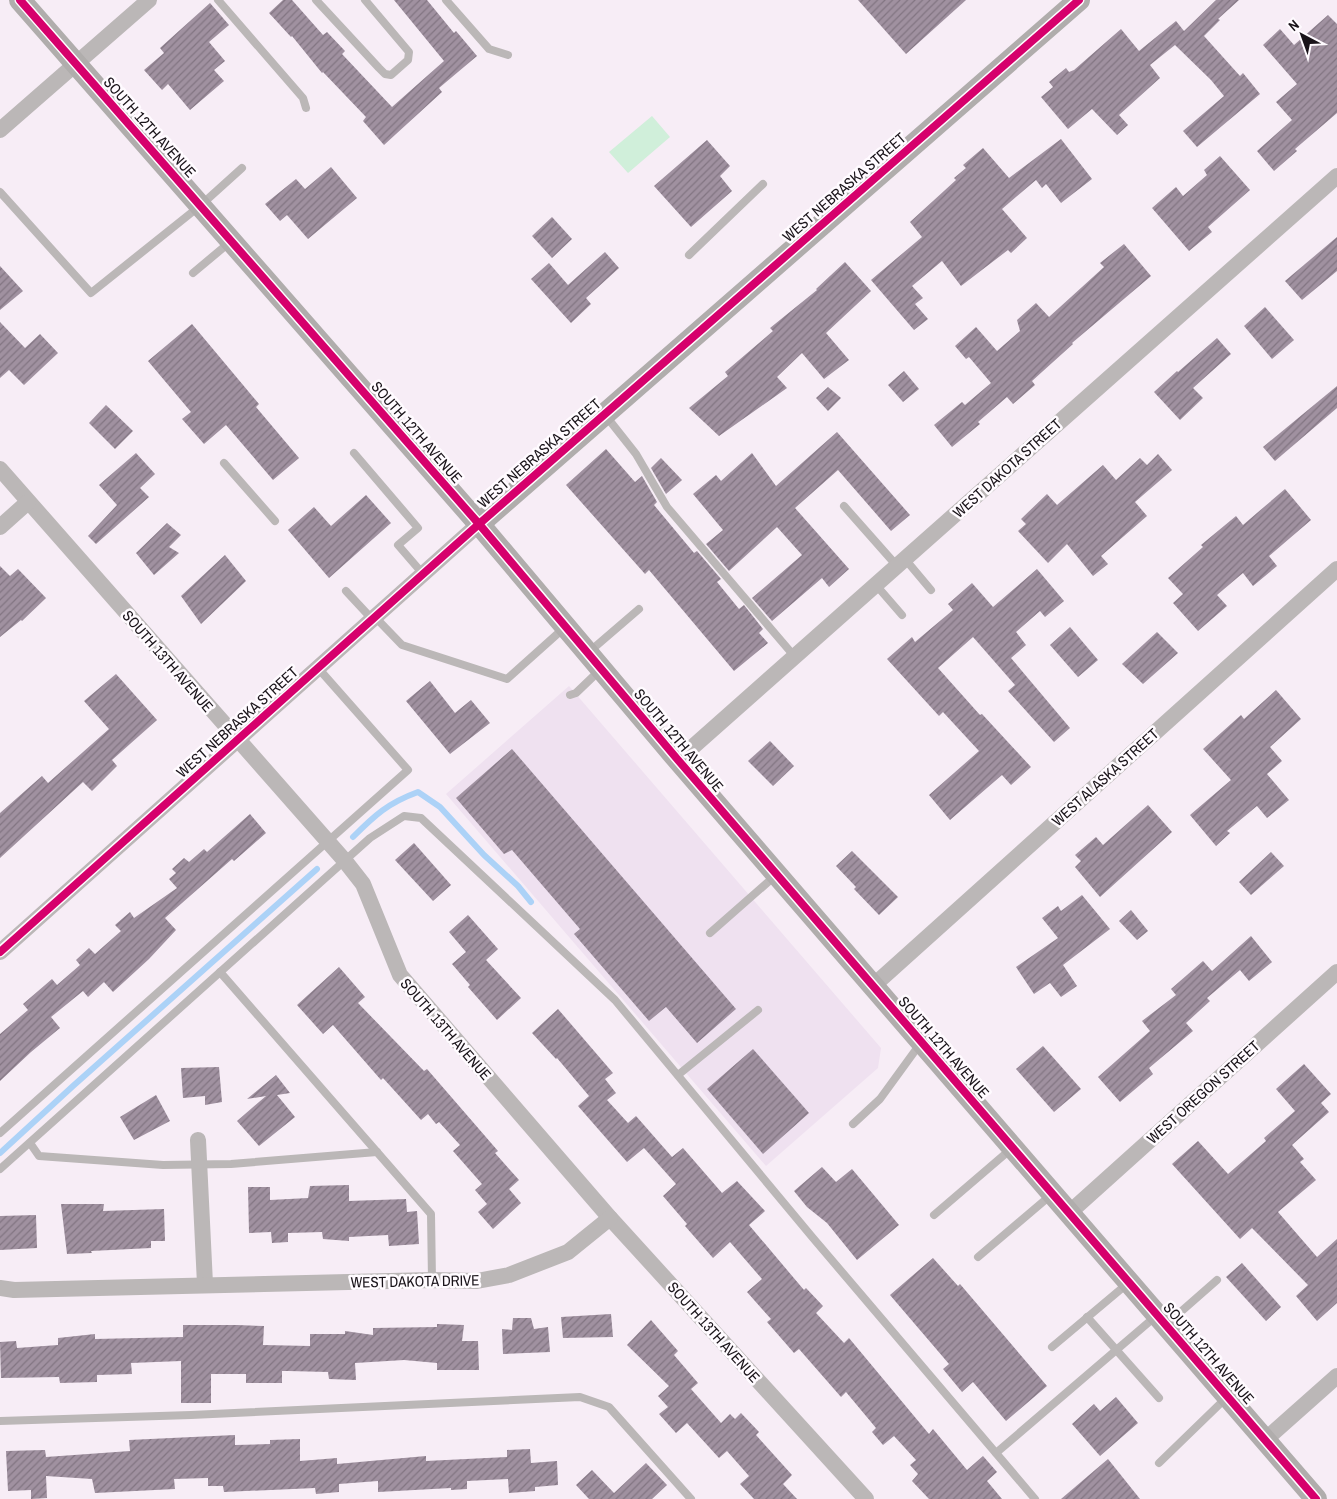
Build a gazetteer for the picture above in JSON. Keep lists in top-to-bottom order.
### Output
{
  "streets": {
    "main road": ["SOUTH 12TH AVENUE", "WEST NEBRASKA STREET"],
    "street": [
      "WEST DAKOTA STREET",
      "SOUTH 13TH AVENUE",
      "WEST ALASKA STREET",
      "WEST OREGON STREET",
      "WEST DAKOTA DRIVE"
    ]
  },
  "crossings": [
    ["SOUTH 12TH AVENUE", "WEST NEBRASKA STREET"],
    ["SOUTH 12TH AVENUE", "WEST DAKOTA STREET"],
    ["SOUTH 12TH AVENUE", "WEST ALASKA STREET"],
    ["SOUTH 12TH AVENUE", "WEST OREGON STREET"],
    ["WEST NEBRASKA STREET", "SOUTH 13TH AVENUE"],
    ["SOUTH 13TH AVENUE", "WEST DAKOTA DRIVE"]
  ],
  "north": "top left"
}
